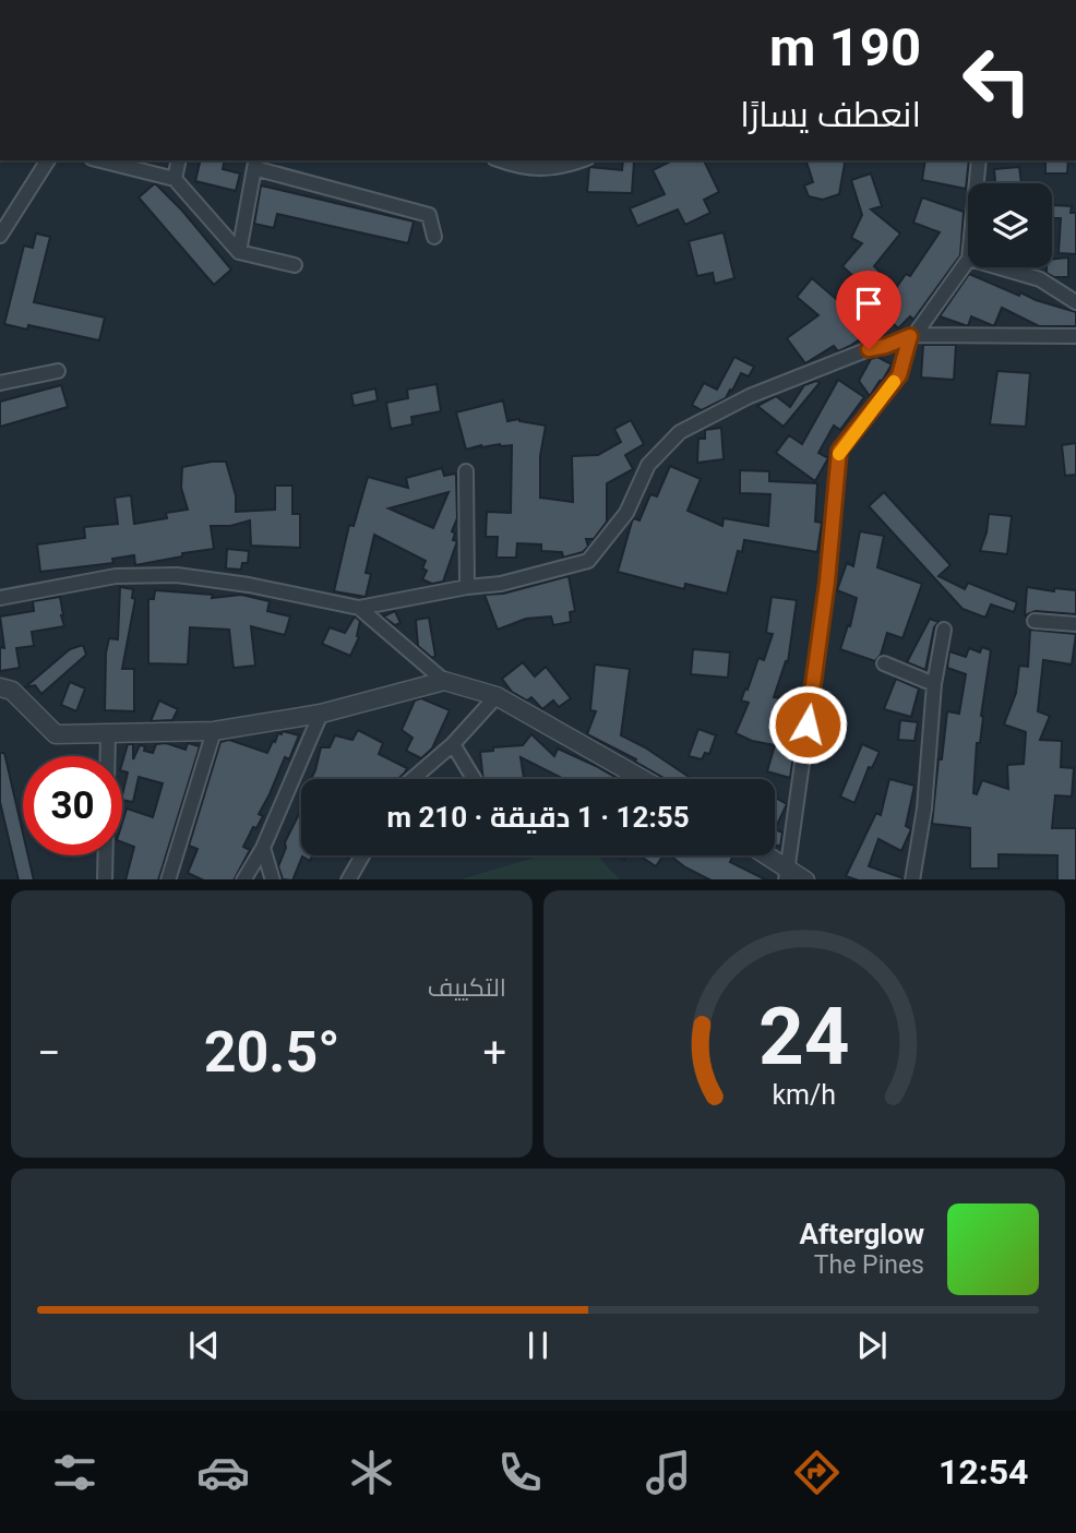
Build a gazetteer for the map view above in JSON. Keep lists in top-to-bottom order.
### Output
{
  "page": {
    "turn": ["190 m", "انعطف يسارًا"],
    "limit": "30",
    "trip": "12:55 · 1 دقيقة · 210 m",
    "tile": "التكييف",
    "heat": ["−", "20.5°", "+"],
    "song": ["Afterglow", "The Pines"],
    "tabs": "12:54",
    "gauge": ["24", "km/h"]
  }
}
